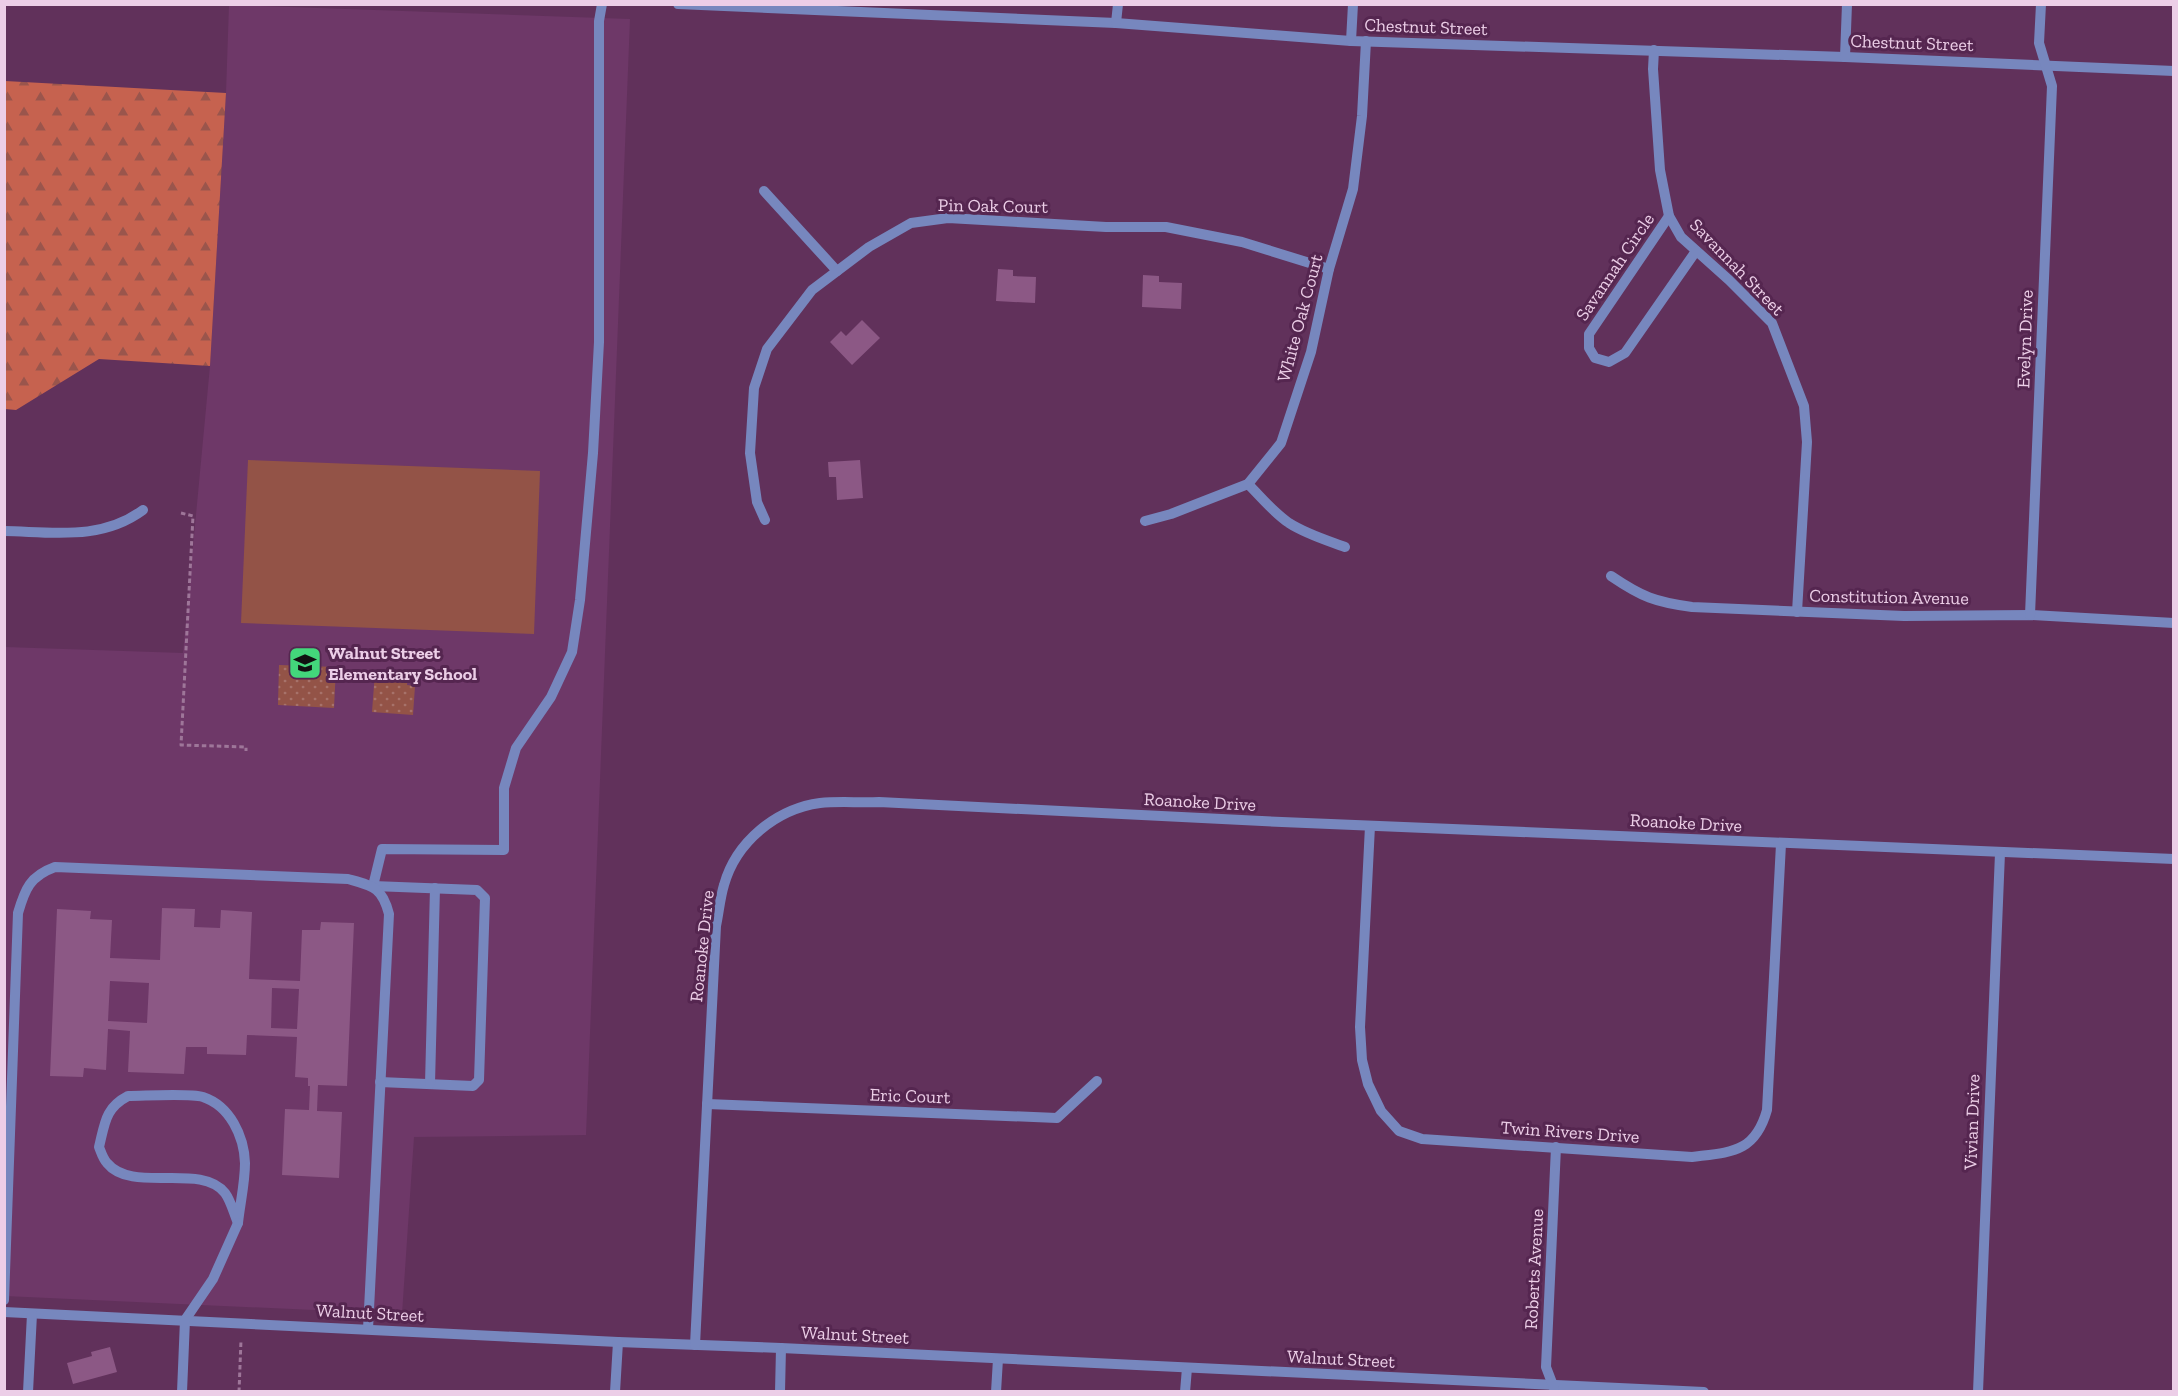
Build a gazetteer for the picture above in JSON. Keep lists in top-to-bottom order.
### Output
{
  "streets": {
    "street": [
      "Chestnut Street",
      "Pin Oak Court",
      "Savannah Circle",
      "Savannah Street",
      "White Oak Court",
      "Evelyn Drive",
      "Constitution Avenue",
      "Roanoke Drive",
      "Eric Court",
      "Vivian Drive",
      "Twin Rivers Drive",
      "Roberts Avenue",
      "Walnut Street"
    ]
  },
  "crossings": [
    ["Chestnut Street", "Savannah Street"],
    ["Chestnut Street", "White Oak Court"],
    ["Chestnut Street", "Evelyn Drive"],
    ["Pin Oak Court", "White Oak Court"],
    ["Savannah Circle", "Savannah Street"],
    ["Savannah Street", "Constitution Avenue"],
    ["Evelyn Drive", "Constitution Avenue"],
    ["Roanoke Drive", "Eric Court"],
    ["Roanoke Drive", "Vivian Drive"],
    ["Roanoke Drive", "Twin Rivers Drive"],
    ["Roanoke Drive", "Walnut Street"],
    ["Twin Rivers Drive", "Roberts Avenue"],
    ["Roberts Avenue", "Walnut Street"]
  ],
  "places": {
    "school or university": ["Walnut Street Elementary School"]
  }
}
